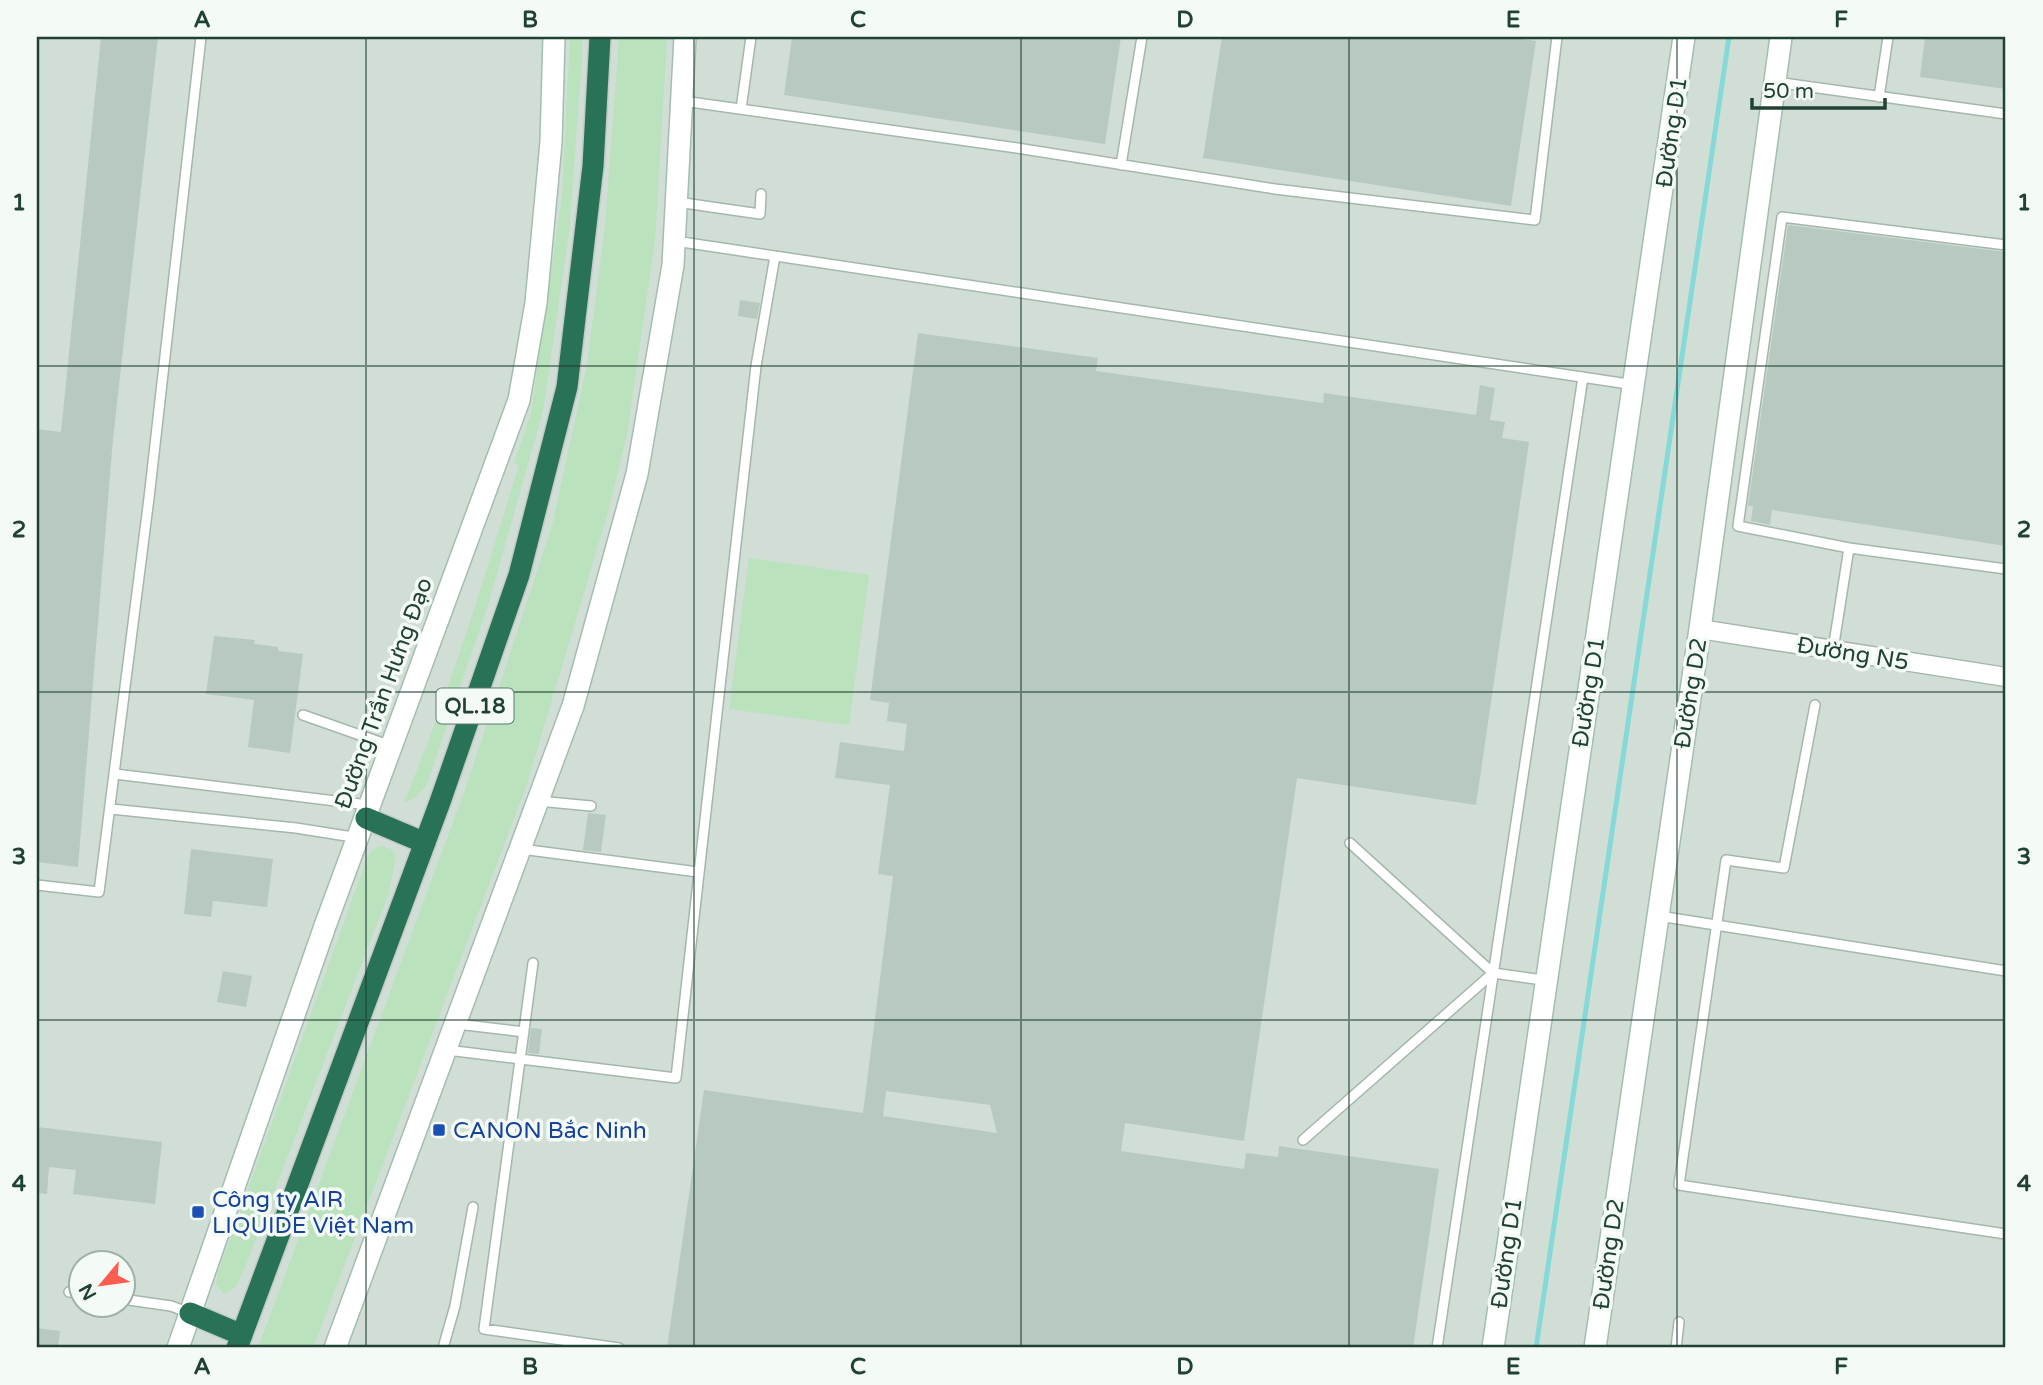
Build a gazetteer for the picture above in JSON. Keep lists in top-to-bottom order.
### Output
{
  "streets": {
    "highway": ["QL.18"],
    "main road": ["Đường D1", "Đường Trần Hưng Đạo", "Đường D2"],
    "street": ["Đường N5"]
  },
  "crossings": [
    ["Đường N5", "Đường D2"]
  ],
  "places": {
    "transit": ["CANON Bắc Ninh", "Công ty AIR LIQUIDE Việt Nam"]
  },
  "scale_bar": "50 m",
  "north": "bottom left",
  "grid": {
    "columns": [
      "A",
      "B",
      "C",
      "D",
      "E",
      "F"
    ],
    "rows": [
      "1",
      "2",
      "3",
      "4"
    ]
  }
}
